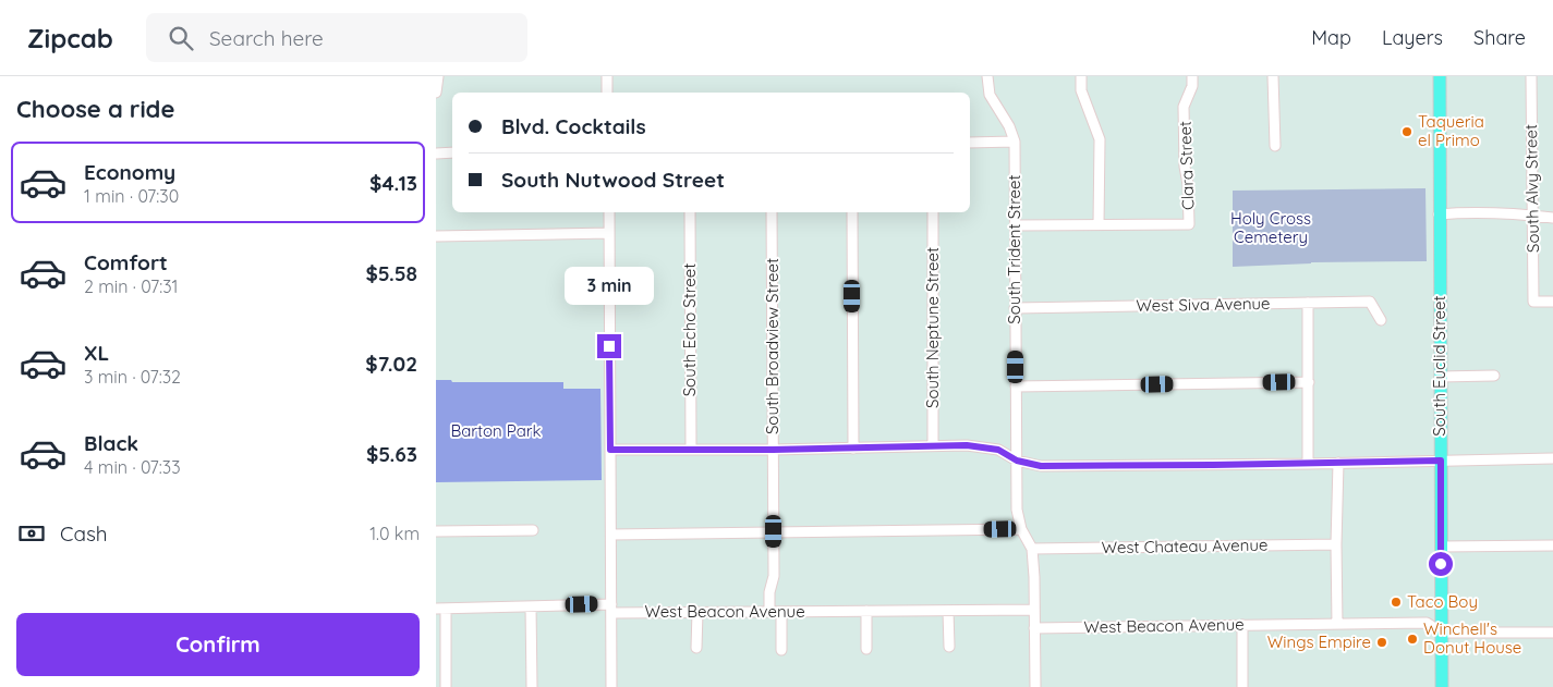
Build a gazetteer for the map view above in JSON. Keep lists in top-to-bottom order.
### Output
{
  "streets": {
    "main road": ["South Euclid Street"],
    "street": [
      "Clara Street",
      "South Alvy Street",
      "South Trident Street",
      "West Siva Avenue",
      "South Neptune Street",
      "South Echo Street",
      "South Broadview Street",
      "West Chateau Avenue",
      "West Beacon Avenue"
    ]
  },
  "crossings": [
    ["South Trident Street", "West Siva Avenue"],
    ["South Trident Street", "West Chateau Avenue"],
    ["South Broadview Street", "West Beacon Avenue"],
    ["South Euclid Street", "West Beacon Avenue"]
  ],
  "parks": ["Holy Cross Cemetery", "Barton Park"],
  "places": [
    "Taqueria el Primo",
    "Taco Boy",
    "Winchell's Donut House",
    "Wings Empire"
  ],
  "page": {
    "header": "Zipcab",
    "search": "Search here",
    "nav": ["Map", "Layers", "Share"],
    "heading": "Choose a ride",
    "banner": ["Blvd. Cocktails", "South Nutwood Street"],
    "list": [
      {
        "name": "Economy",
        "note": "1 min · 07:30",
        "value": "$4.13"
      },
      {
        "name": "Comfort",
        "note": "2 min · 07:31",
        "value": "$5.58"
      },
      {
        "name": "XL",
        "note": "3 min · 07:32",
        "value": "$7.02"
      },
      {
        "name": "Black",
        "note": "4 min · 07:33",
        "value": "$5.63"
      }
    ],
    "bubble": "3 min",
    "pay": ["Cash", "1.0 km"],
    "buttons": "Confirm"
  }
}
